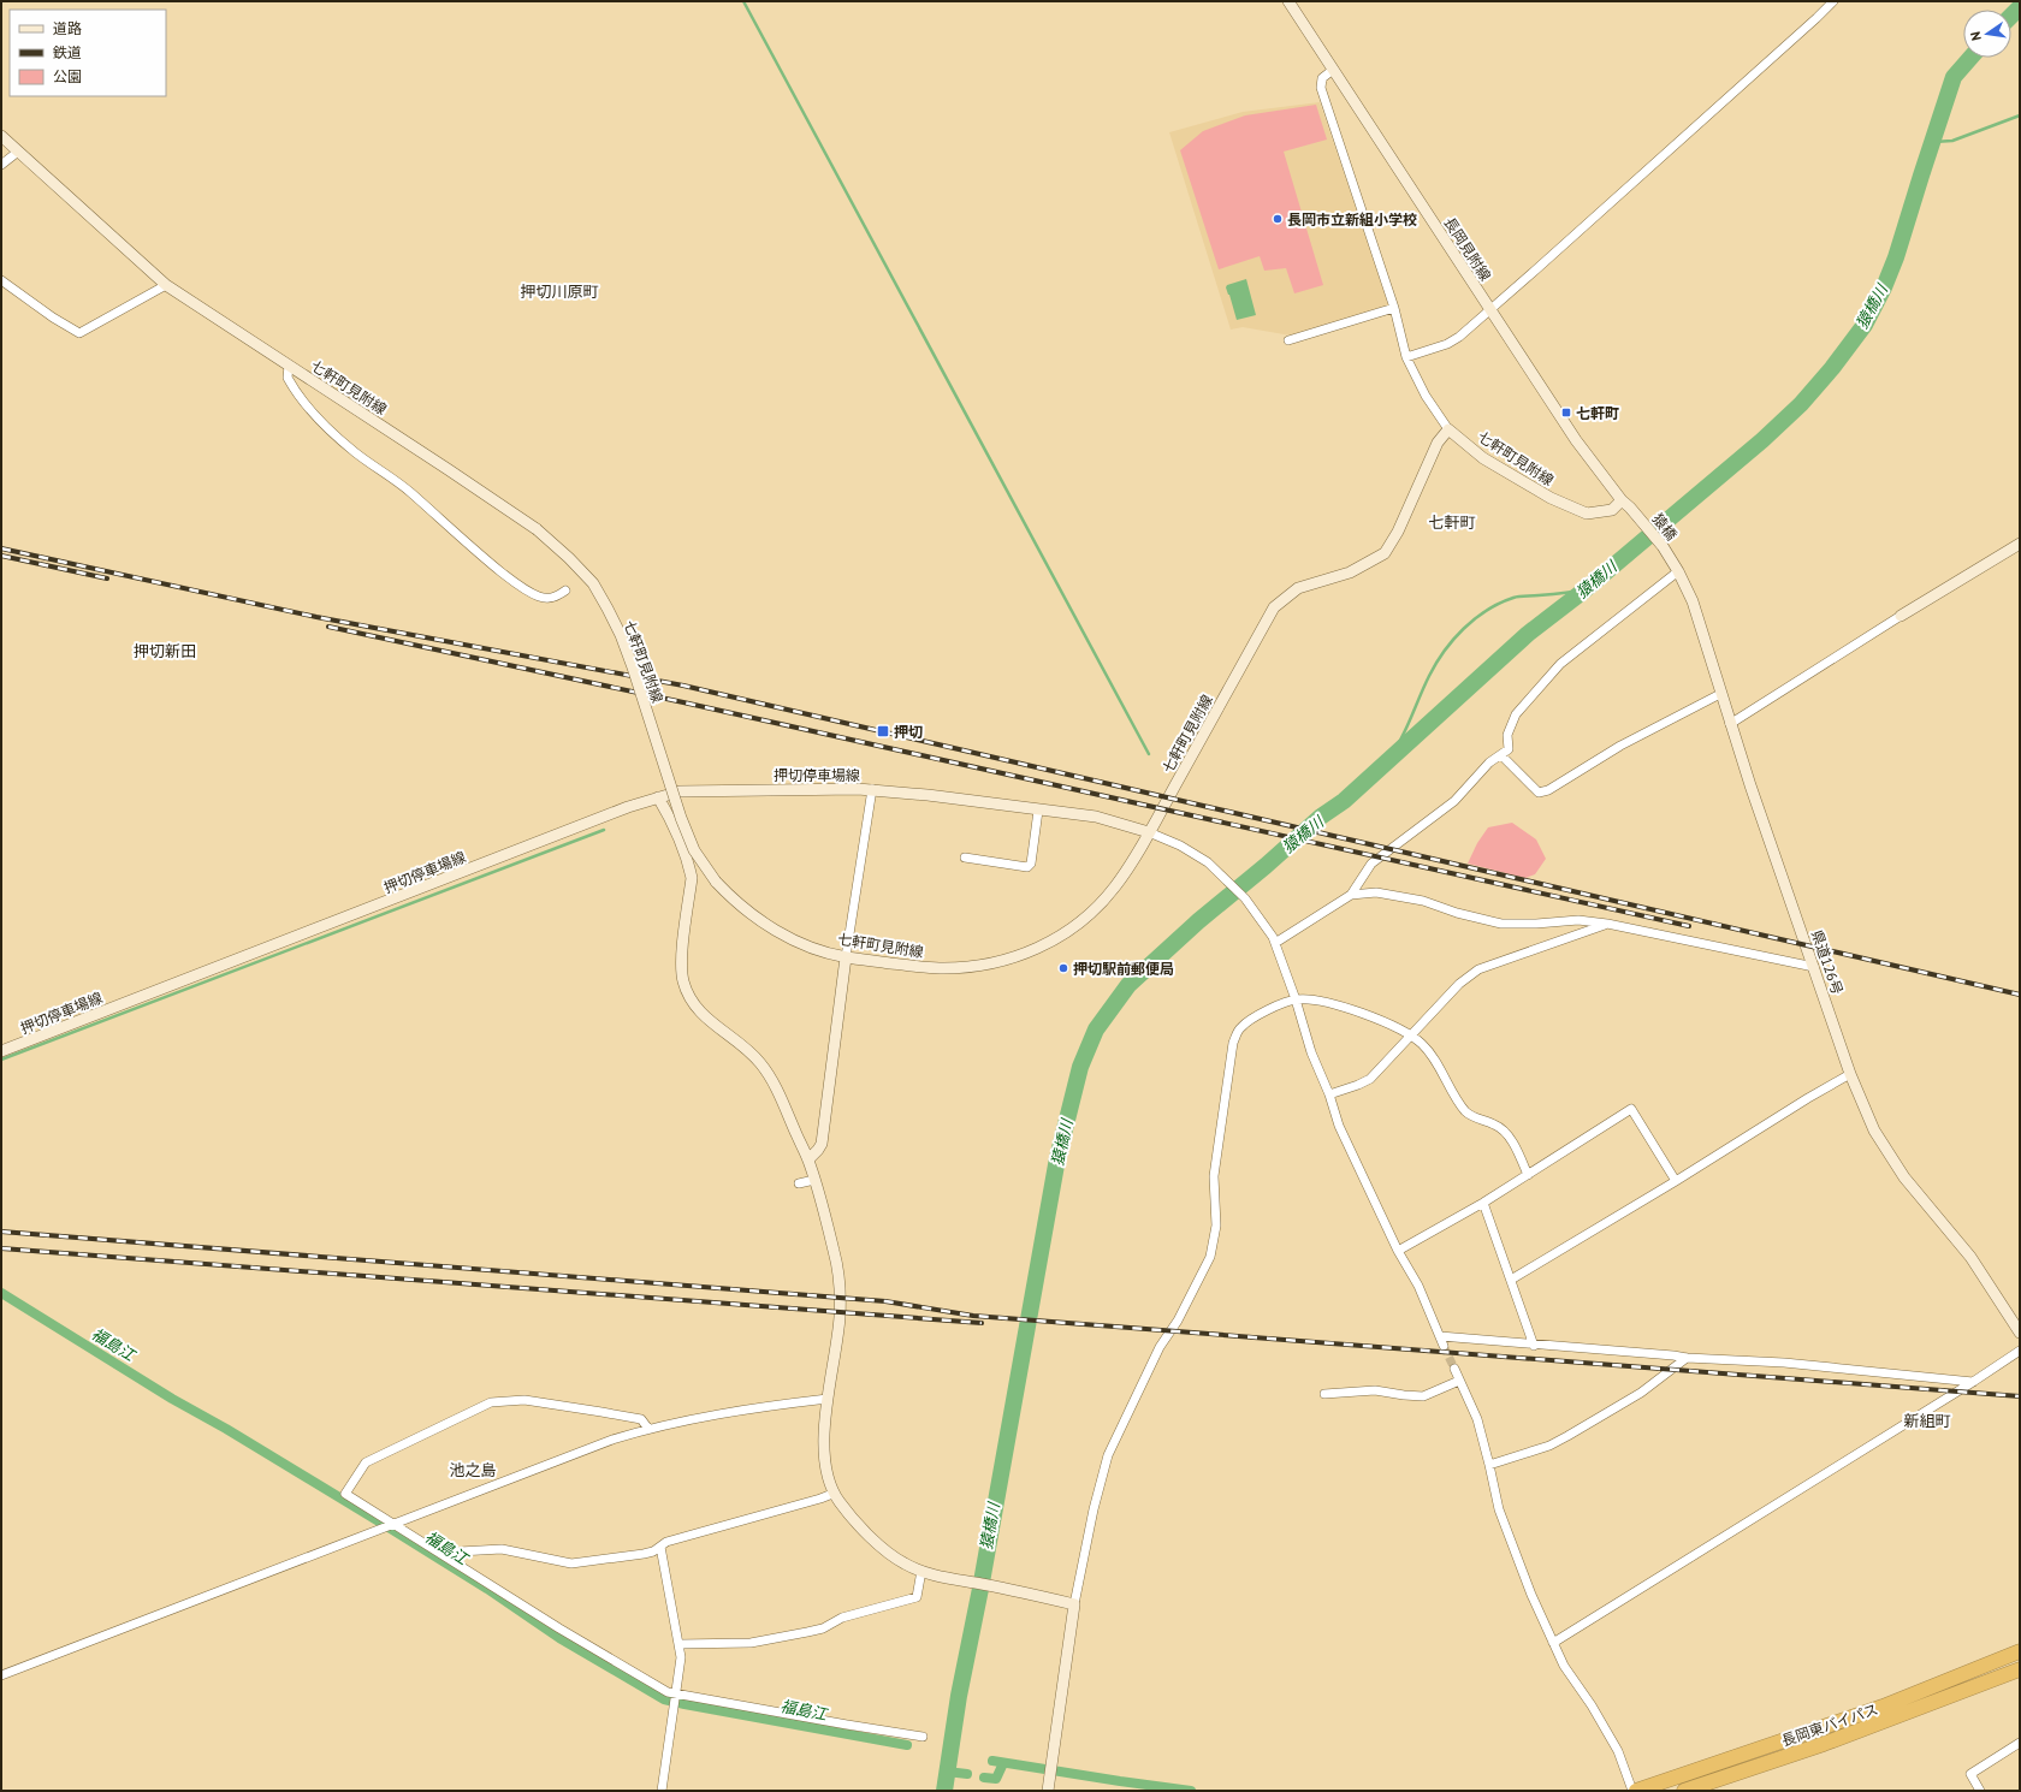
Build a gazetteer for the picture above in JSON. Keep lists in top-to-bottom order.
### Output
{
  "streets": {
    "highway": ["長岡東バイパス"],
    "main road": [
      "長岡見附線",
      "七軒町見附線",
      "猿橋",
      "押切停車場線",
      "県道126号"
    ]
  },
  "crossings": [
    ["長岡見附線", "七軒町見附線"],
    ["長岡見附線", "猿橋"],
    ["七軒町見附線", "猿橋"],
    ["七軒町見附線", "押切停車場線"],
    ["猿橋", "県道126号"]
  ],
  "districts": [
    "押切川原町",
    "七軒町",
    "押切新田",
    "新組町",
    "池之島"
  ],
  "water": ["猿橋川", "福島江"],
  "places": {
    "other": ["長岡市立新組小学校", "押切駅前郵便局"],
    "transit": ["七軒町", "押切"]
  },
  "legend": ["道路", "鉄道", "公園"],
  "north": "left"
}
